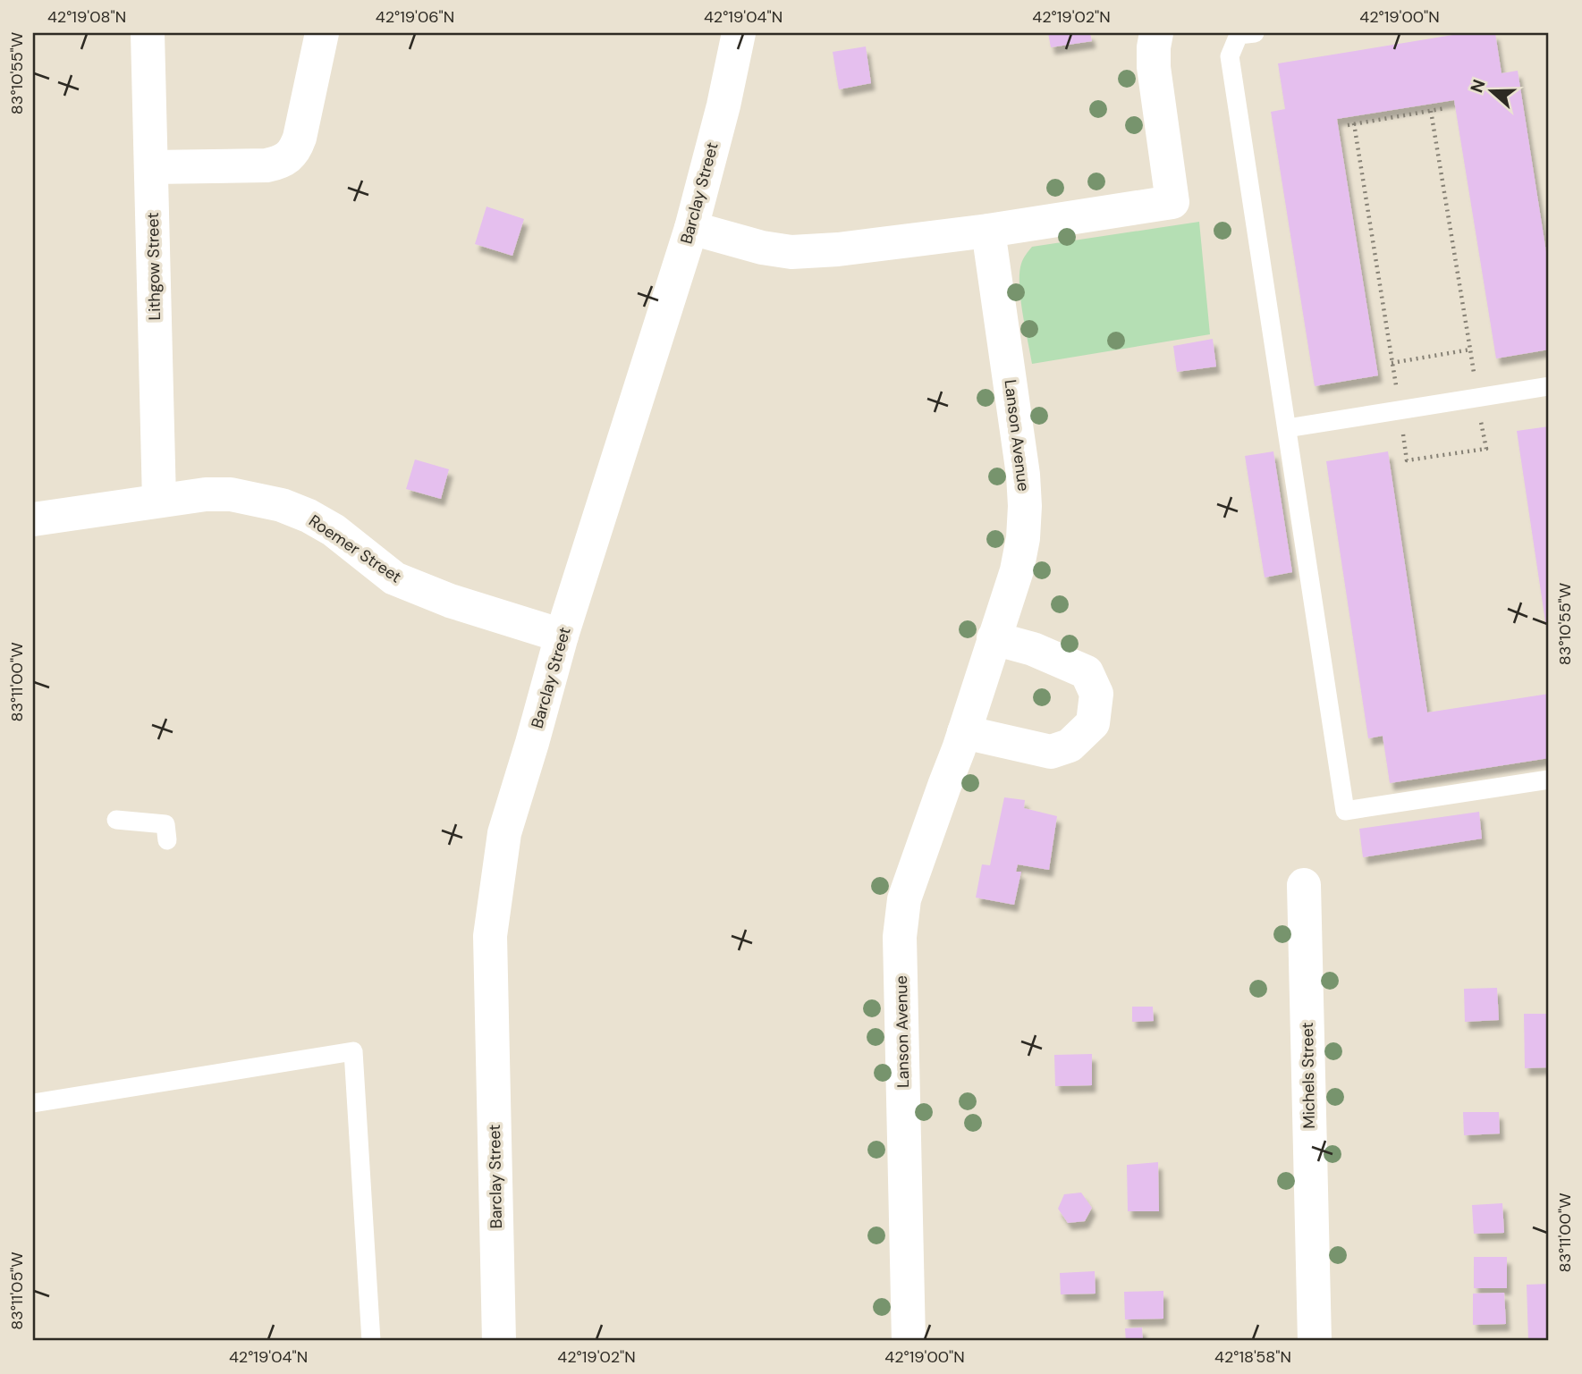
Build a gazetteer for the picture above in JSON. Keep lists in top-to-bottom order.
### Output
{
  "streets": {
    "street": [
      "Barclay Street",
      "Lithgow Street",
      "Lanson Avenue",
      "Roemer Street",
      "Michels Street"
    ]
  },
  "crossings": [
    ["Barclay Street", "Roemer Street"],
    ["Lithgow Street", "Roemer Street"]
  ],
  "north": "left",
  "coordinates": [
    "42°19'08\"N",
    "42°19'06\"N",
    "42°19'04\"N",
    "42°19'02\"N",
    "42°19'00\"N",
    "83°10'55\"W",
    "83°11'00\"W",
    "83°11'05\"W",
    "42°18'58\"N"
  ]
}
